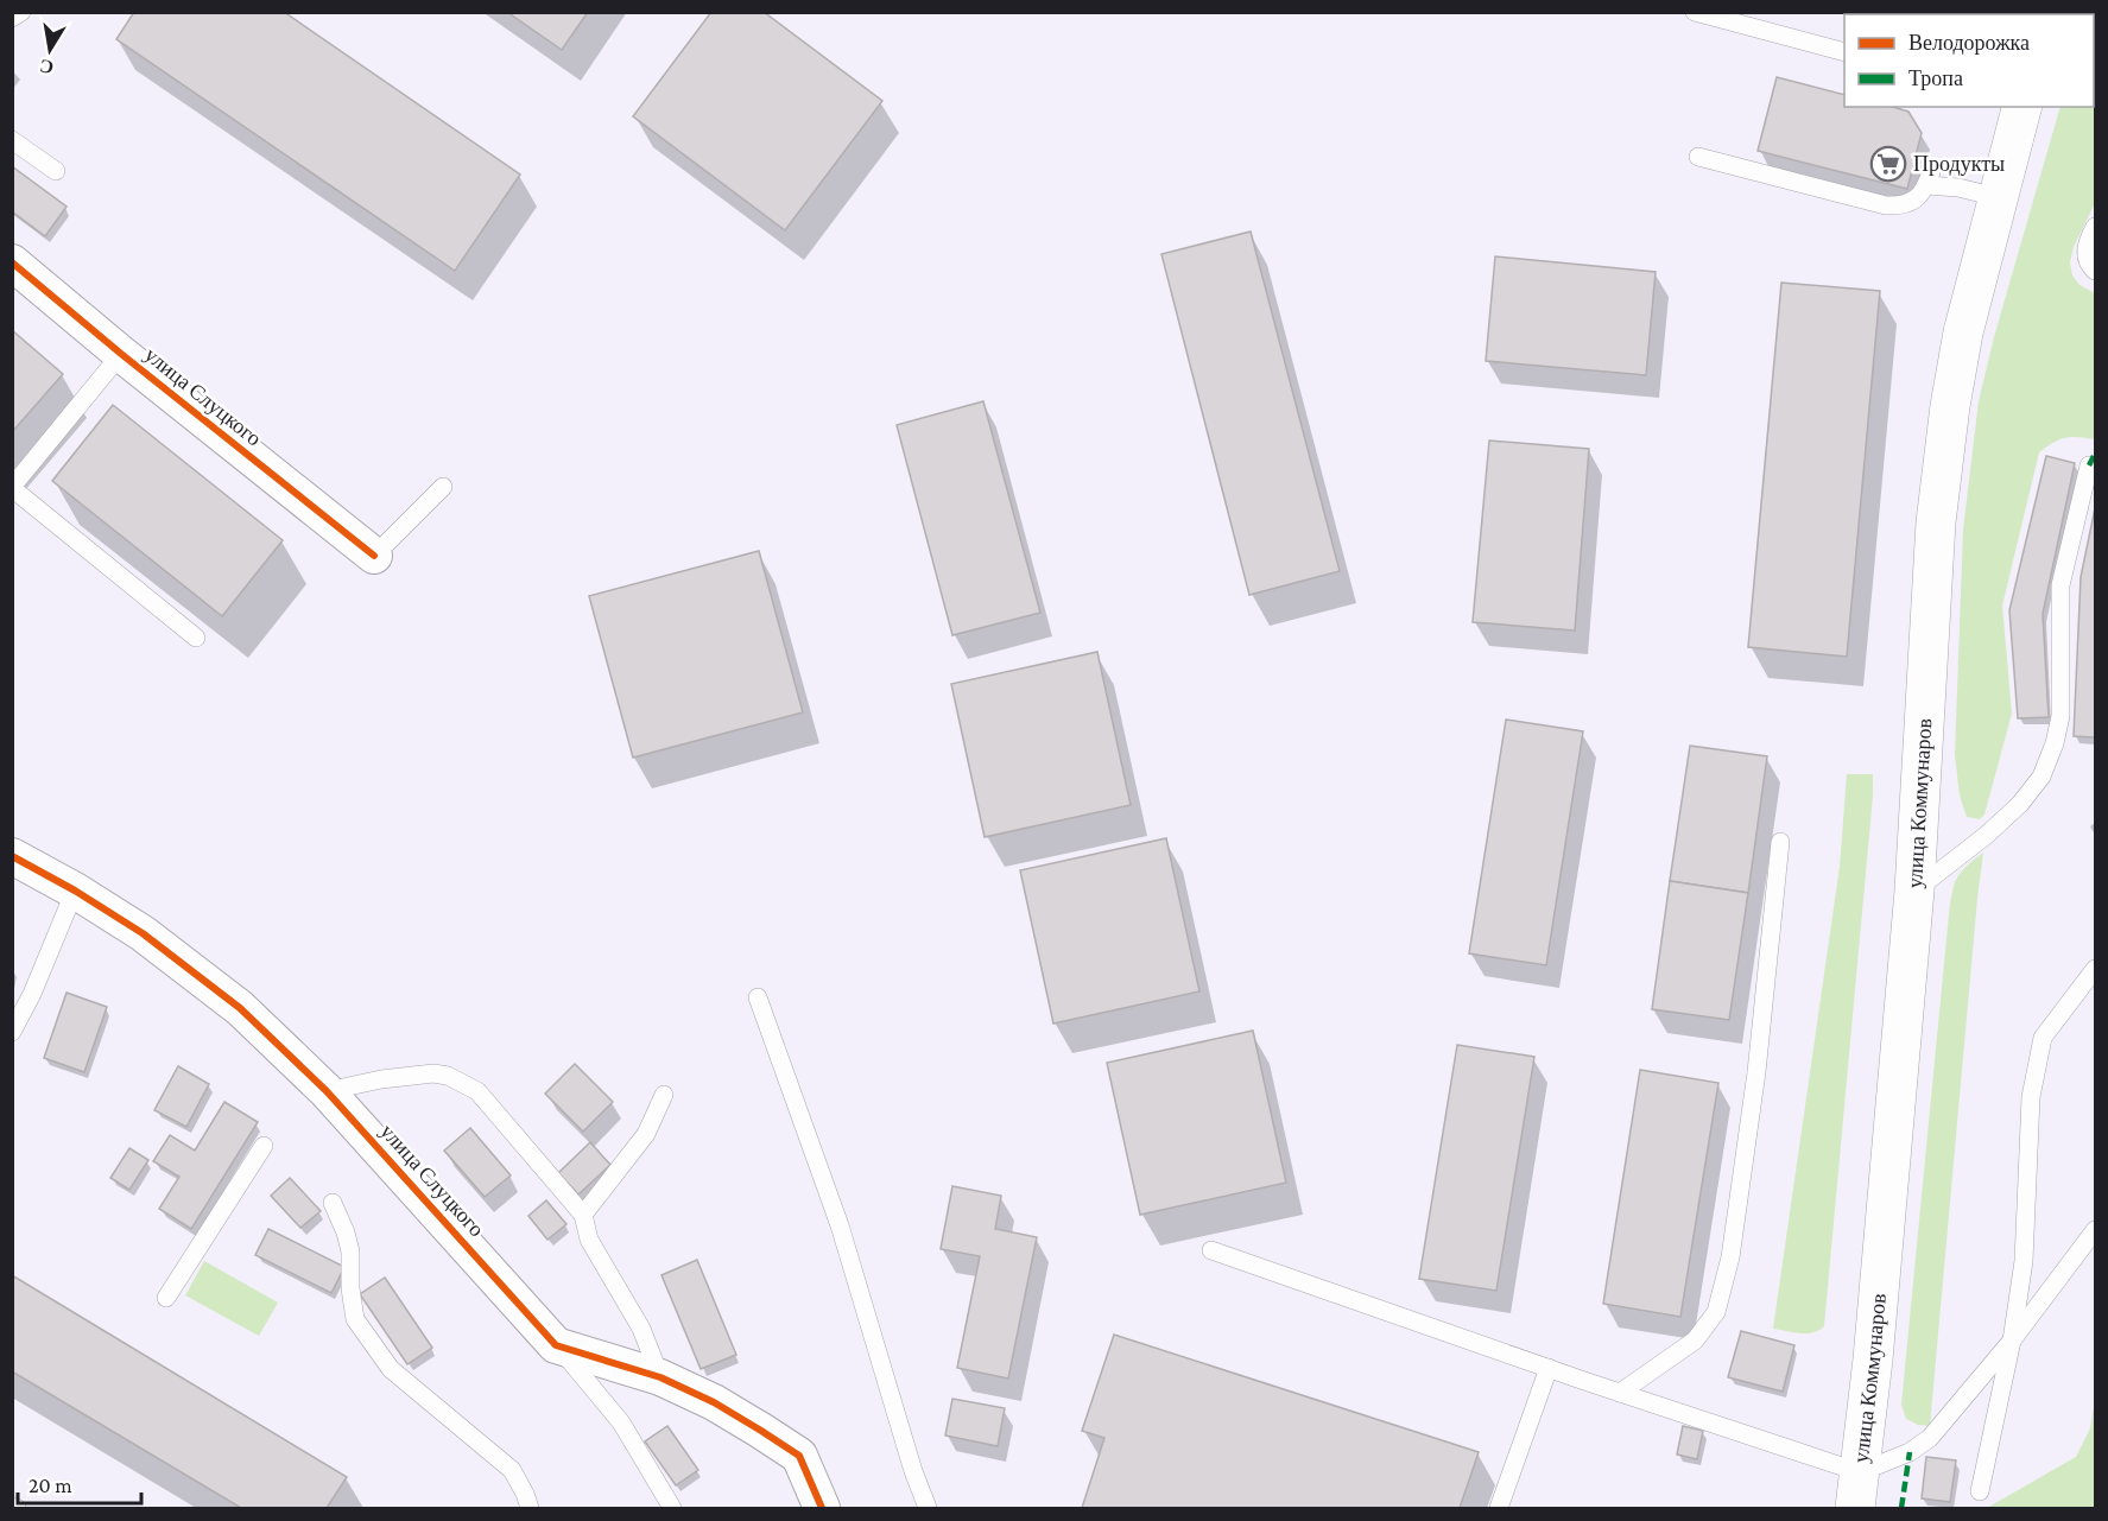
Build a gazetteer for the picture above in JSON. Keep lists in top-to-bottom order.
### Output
{
  "streets": {
    "main road": ["улица Коммунаров"],
    "street": ["улица Слуцкого"]
  },
  "places": {
    "supermarket": ["Продукты"]
  },
  "legend": ["Велодорожка", "Тропа"],
  "scale_bar": "20 m",
  "north": "bottom"
}
